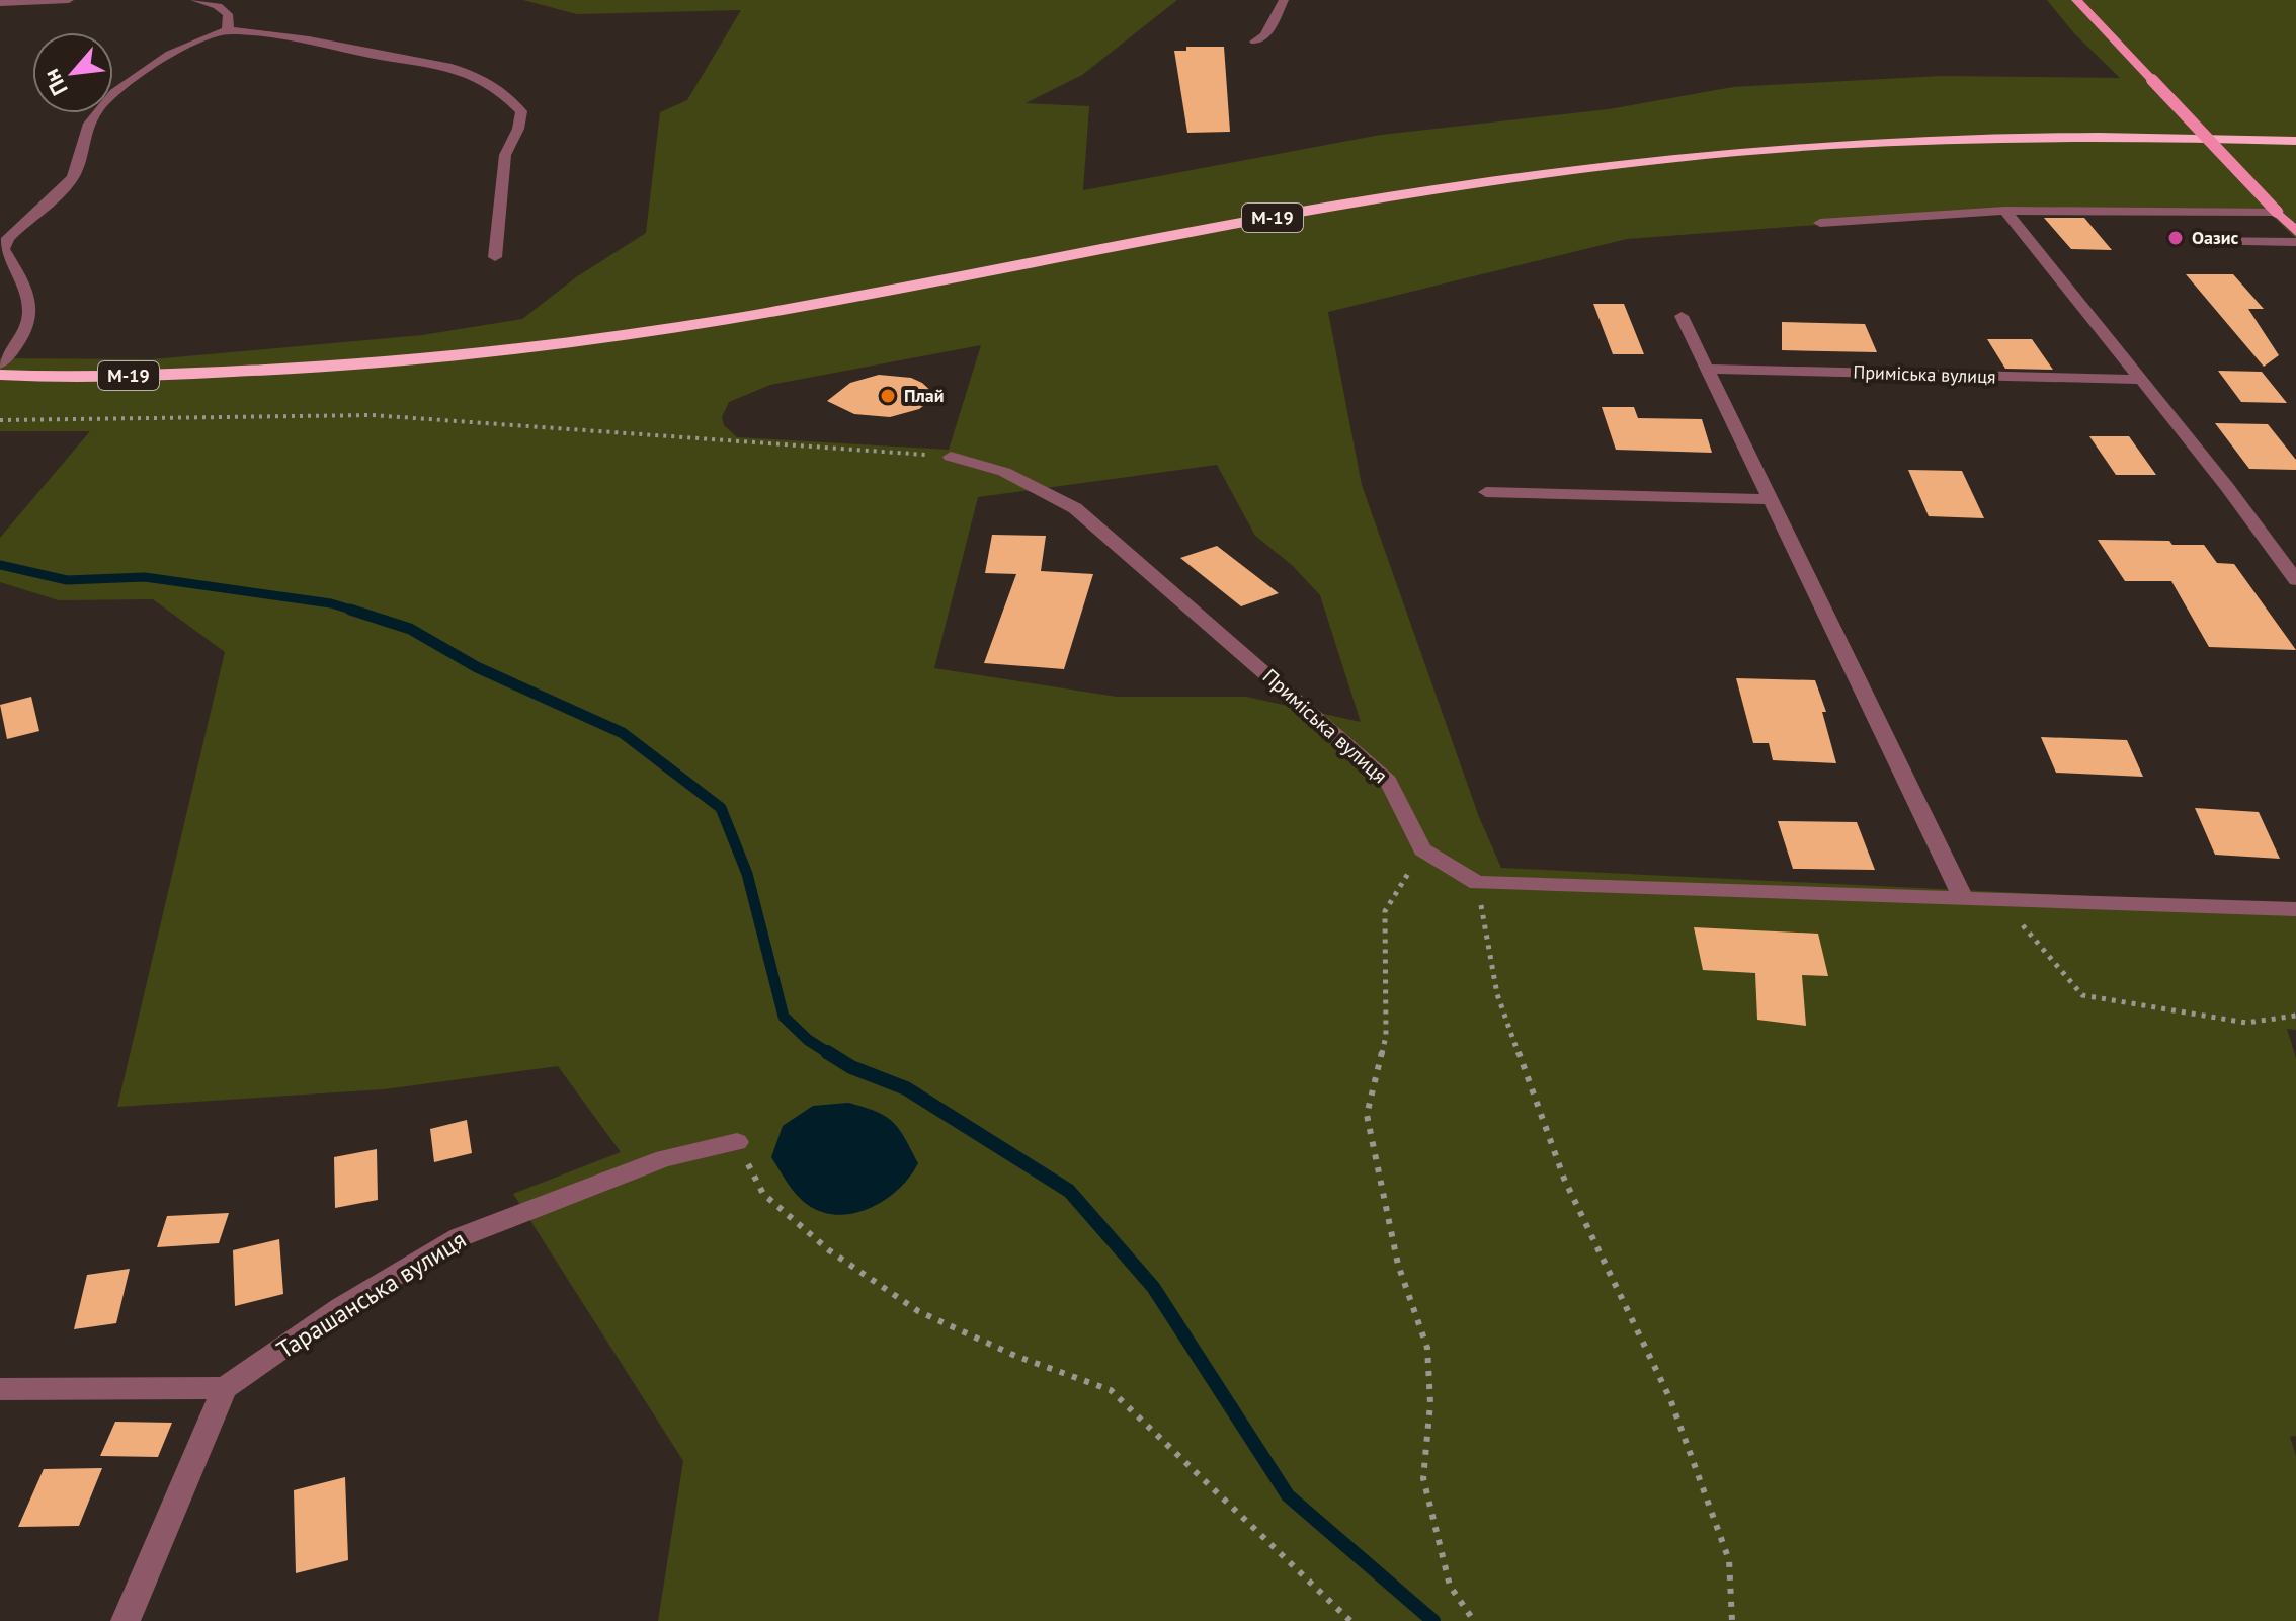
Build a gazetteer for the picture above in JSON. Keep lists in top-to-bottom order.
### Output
{
  "streets": {
    "highway": ["М-19"],
    "street": ["Приміська вулиця", "Тарашанська вулиця"]
  },
  "places": ["Оазис", "Плай"],
  "north": "bottom left"
}
